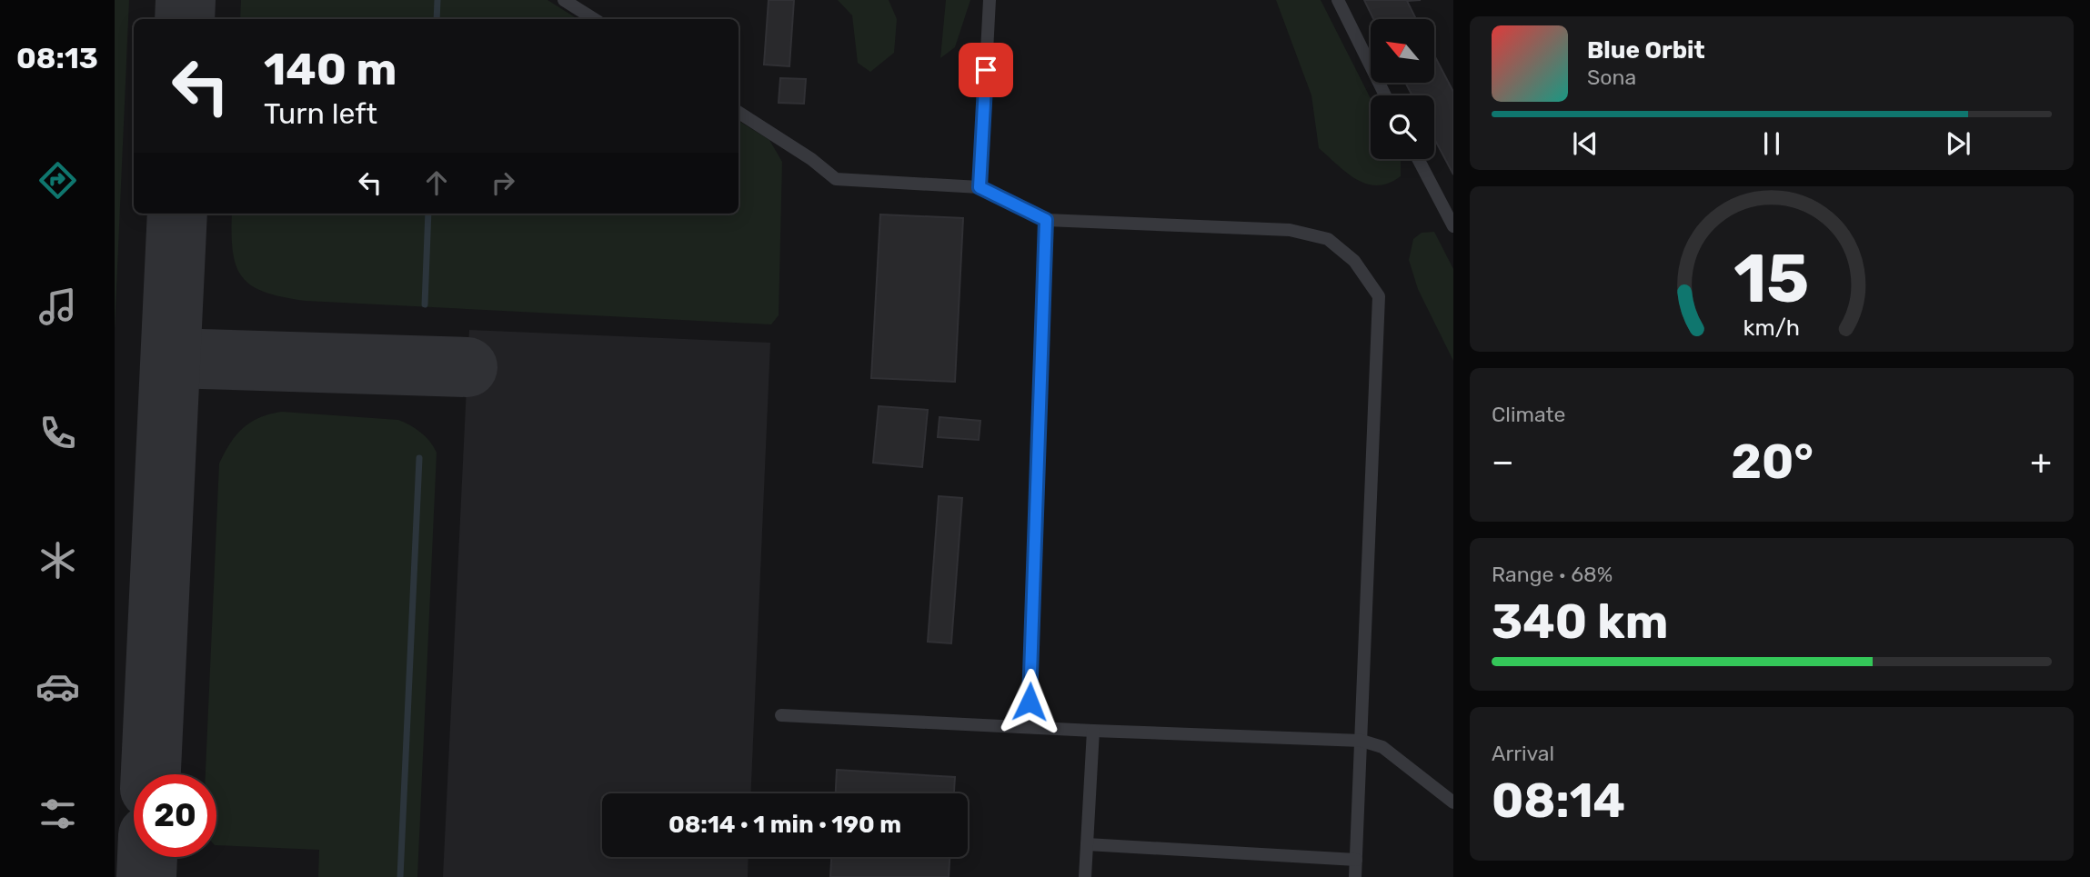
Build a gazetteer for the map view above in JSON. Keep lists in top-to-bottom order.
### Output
{
  "north": "top left",
  "page": {
    "tabs": "08:13",
    "turn": ["140 m", "Turn left"],
    "song": ["Blue Orbit", "Sona"],
    "tile": [
      "Climate",
      ["Range · 68%", "340 km"],
      ["Arrival", "08:14"]
    ],
    "heat": ["−", "20°", "+"],
    "limit": "20",
    "trip": "08:14 · 1 min · 190 m",
    "gauge": ["15", "km/h"]
  }
}
